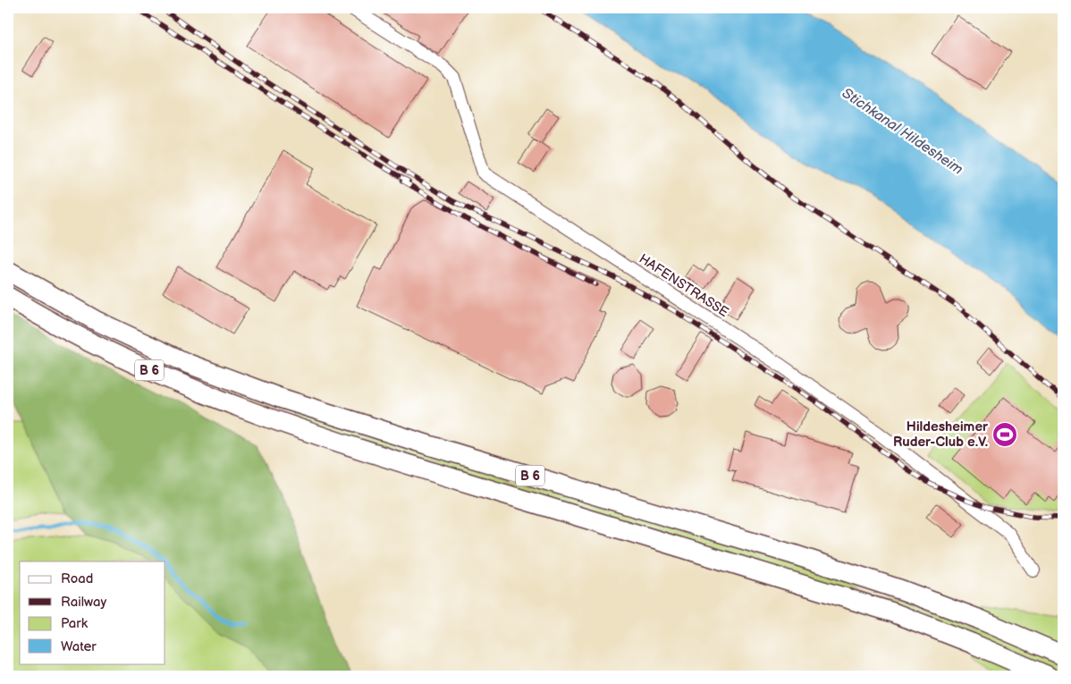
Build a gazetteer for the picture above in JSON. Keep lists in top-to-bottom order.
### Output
{
  "streets": {
    "main road": ["B 6"],
    "street": ["HAFENSTRASSE"]
  },
  "water": ["Stichkanal Hildesheim"],
  "places": {
    "sports": ["Hildesheimer Ruder-Club e.V."]
  },
  "legend": [
    "Road",
    "Railway",
    "Park",
    "Water"
  ]
}
